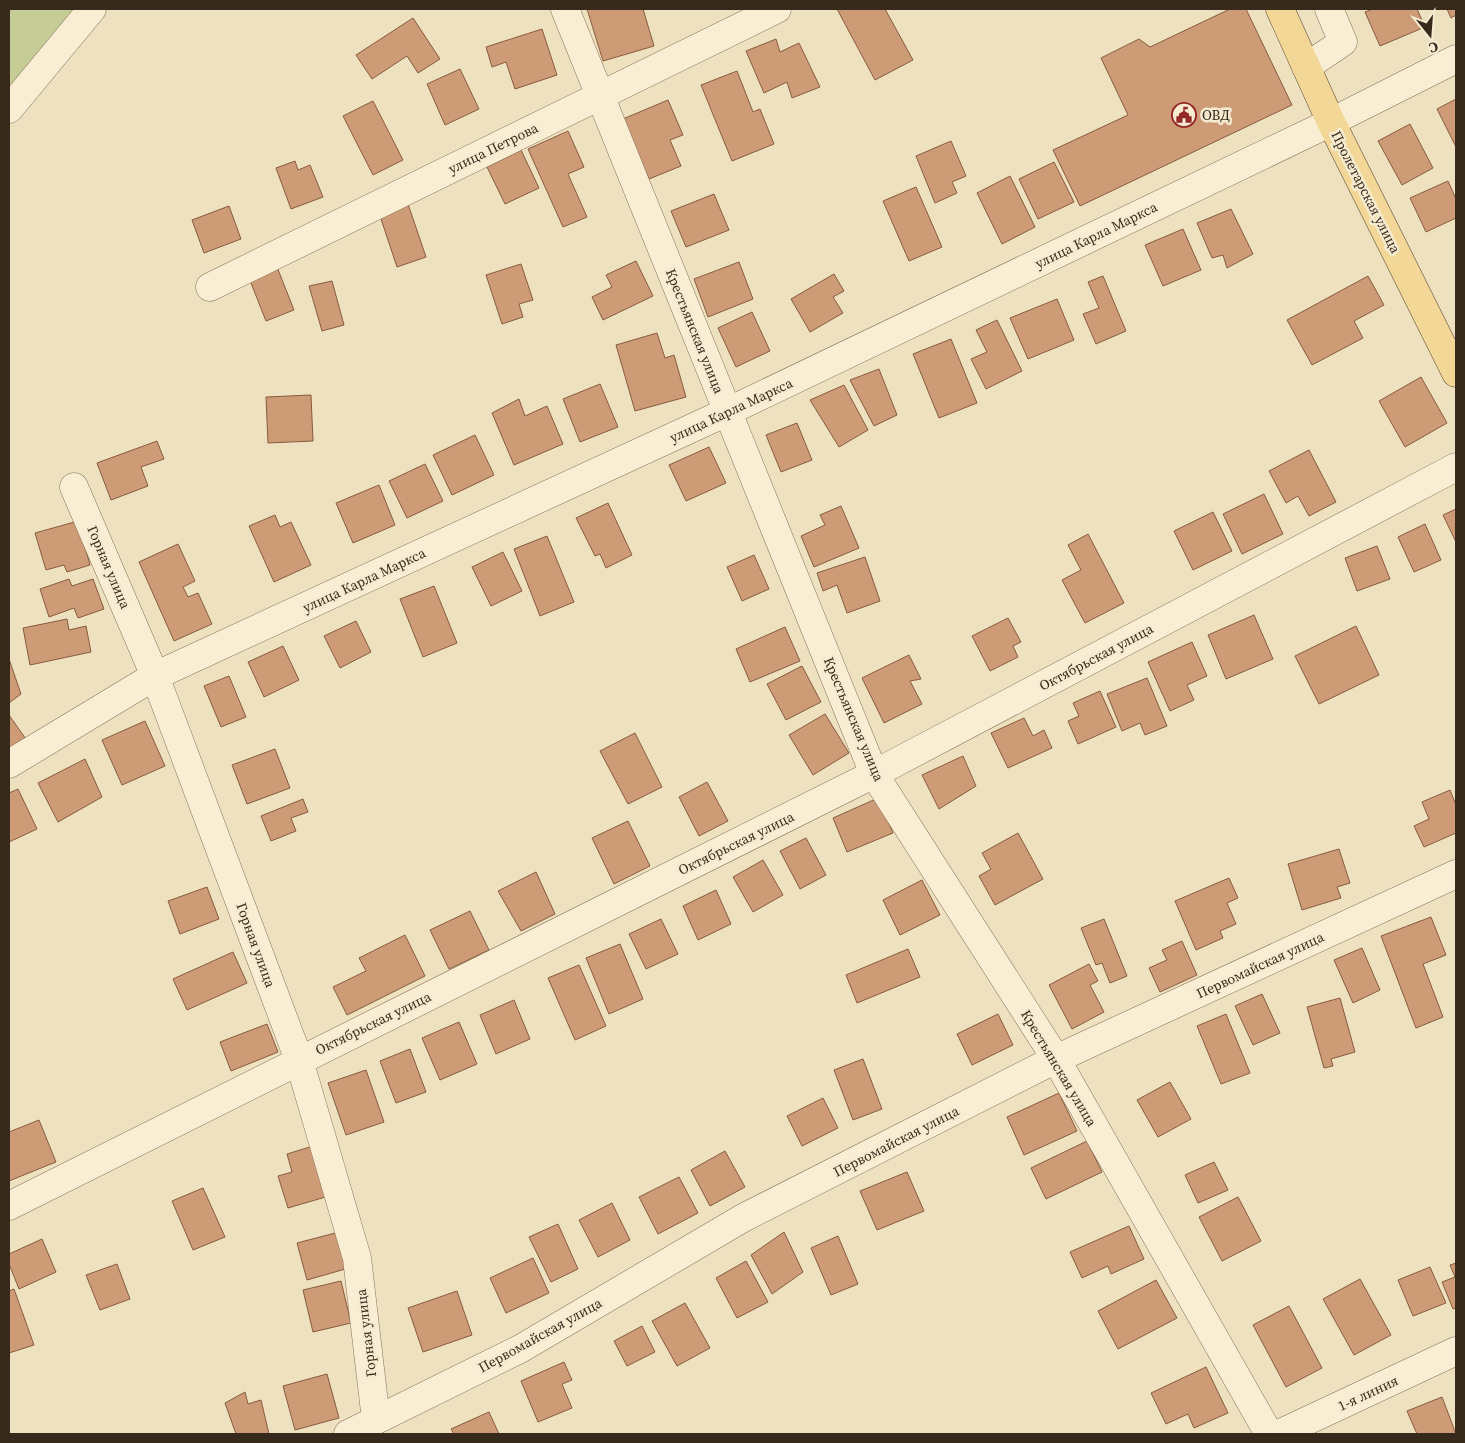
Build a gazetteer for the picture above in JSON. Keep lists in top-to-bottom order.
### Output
{
  "streets": {
    "main road": ["Пролетарская улица"],
    "street": [
      "улица Петрова",
      "улица Карла Маркса",
      "Крестьянская улица",
      "Горная улица",
      "Октябрьская улица",
      "Первомайская улица",
      "1-я линия"
    ]
  },
  "crossings": [
    ["улица Петрова", "Крестьянская улица"],
    ["Пролетарская улица", "улица Карла Маркса"],
    ["улица Карла Маркса", "Крестьянская улица"],
    ["улица Карла Маркса", "Горная улица"],
    ["Крестьянская улица", "Октябрьская улица"],
    ["Крестьянская улица", "Первомайская улица"],
    ["Горная улица", "Октябрьская улица"],
    ["Горная улица", "Первомайская улица"]
  ],
  "places": {
    "public building": ["ОВД"]
  },
  "north": "bottom"
}
